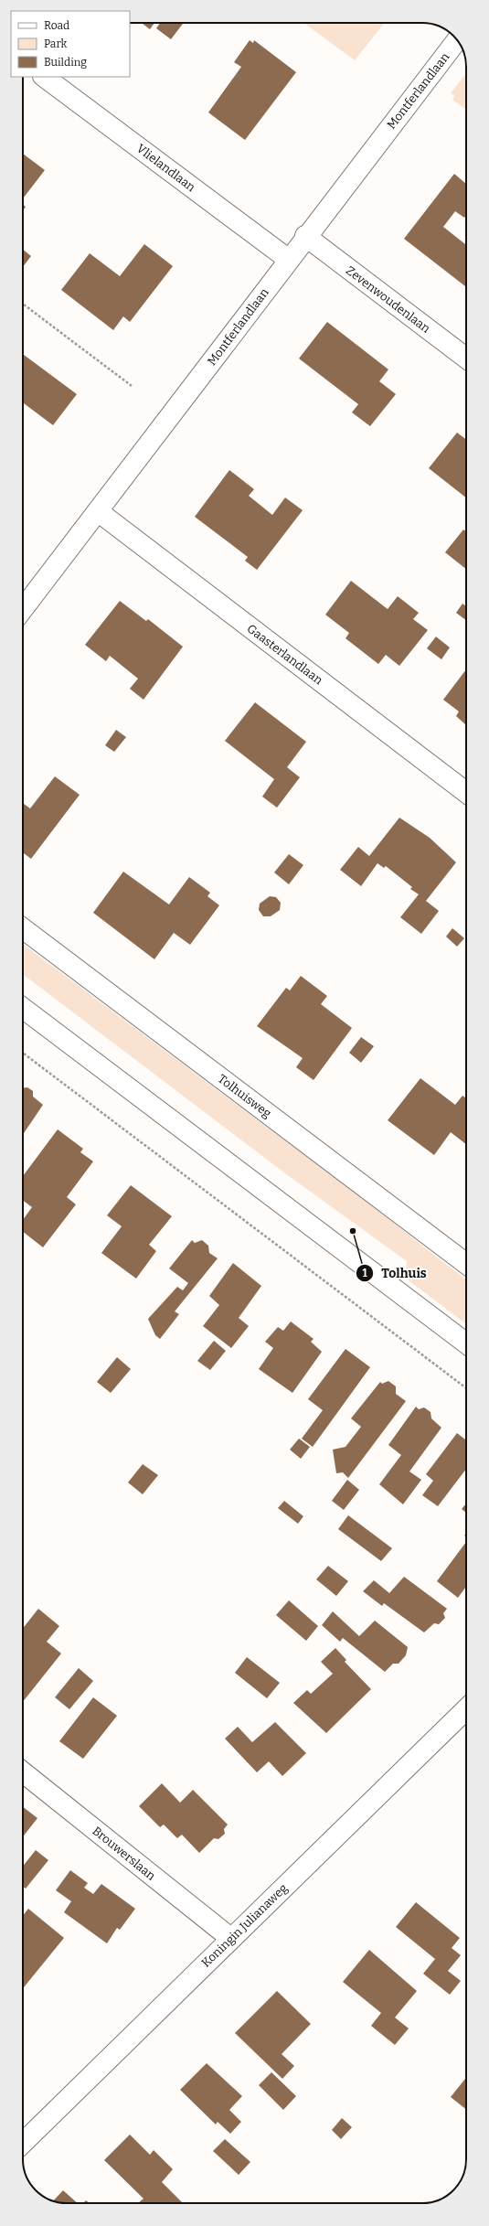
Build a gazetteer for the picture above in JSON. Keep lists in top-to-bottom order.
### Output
{
  "streets": {
    "street": [
      "Montferlandlaan",
      "Vlielandlaan",
      "Zevenwoudenlaan",
      "Gaasterlandlaan",
      "Tolhuisweg",
      "Brouwerslaan",
      "Koningin Julianaweg"
    ]
  },
  "crossings": [
    ["Montferlandlaan", "Vlielandlaan"],
    ["Montferlandlaan", "Zevenwoudenlaan"],
    ["Montferlandlaan", "Gaasterlandlaan"],
    ["Brouwerslaan", "Koningin Julianaweg"]
  ],
  "places": ["Tolhuis"],
  "legend": ["Road", "Park", "Building"]
}
